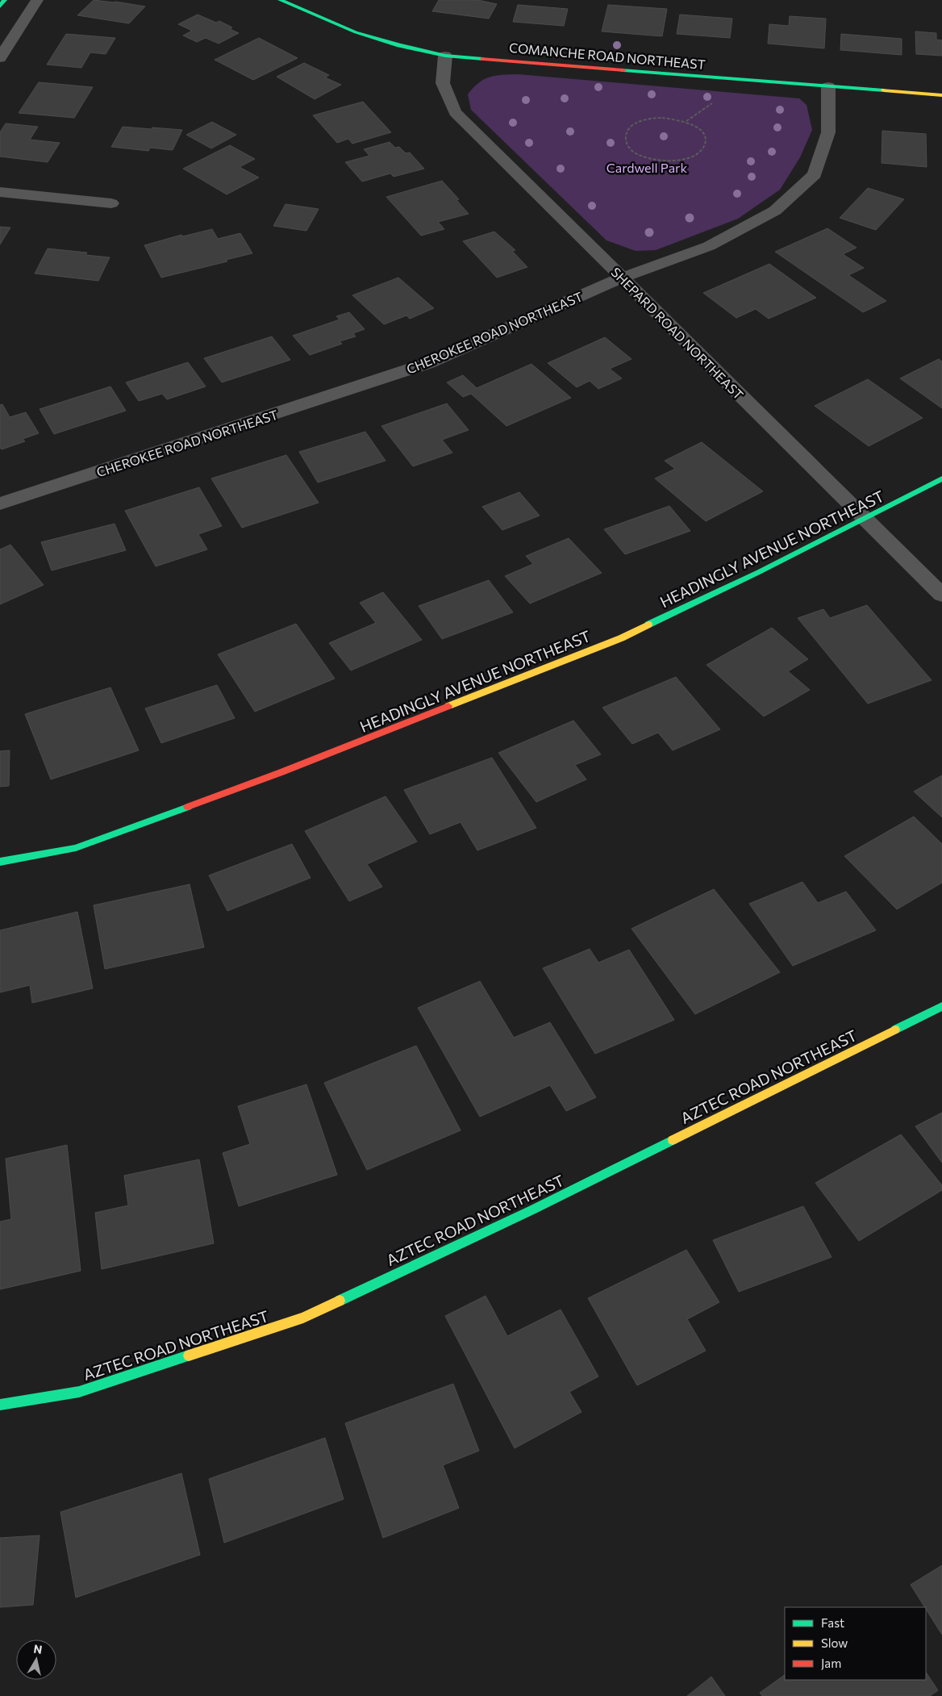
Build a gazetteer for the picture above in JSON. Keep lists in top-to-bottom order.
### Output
{
  "streets": {
    "street": [
      "COMANCHE ROAD NORTHEAST",
      "CHEROKEE ROAD NORTHEAST",
      "SHEPARD ROAD NORTHEAST",
      "HEADINGLY AVENUE NORTHEAST",
      "AZTEC ROAD NORTHEAST"
    ]
  },
  "crossings": [
    ["COMANCHE ROAD NORTHEAST", "CHEROKEE ROAD NORTHEAST"],
    ["COMANCHE ROAD NORTHEAST", "SHEPARD ROAD NORTHEAST"],
    ["CHEROKEE ROAD NORTHEAST", "SHEPARD ROAD NORTHEAST"],
    ["SHEPARD ROAD NORTHEAST", "HEADINGLY AVENUE NORTHEAST"]
  ],
  "parks": ["Cardwell Park"],
  "legend": ["Fast", "Slow", "Jam"],
  "north": "top"
}
